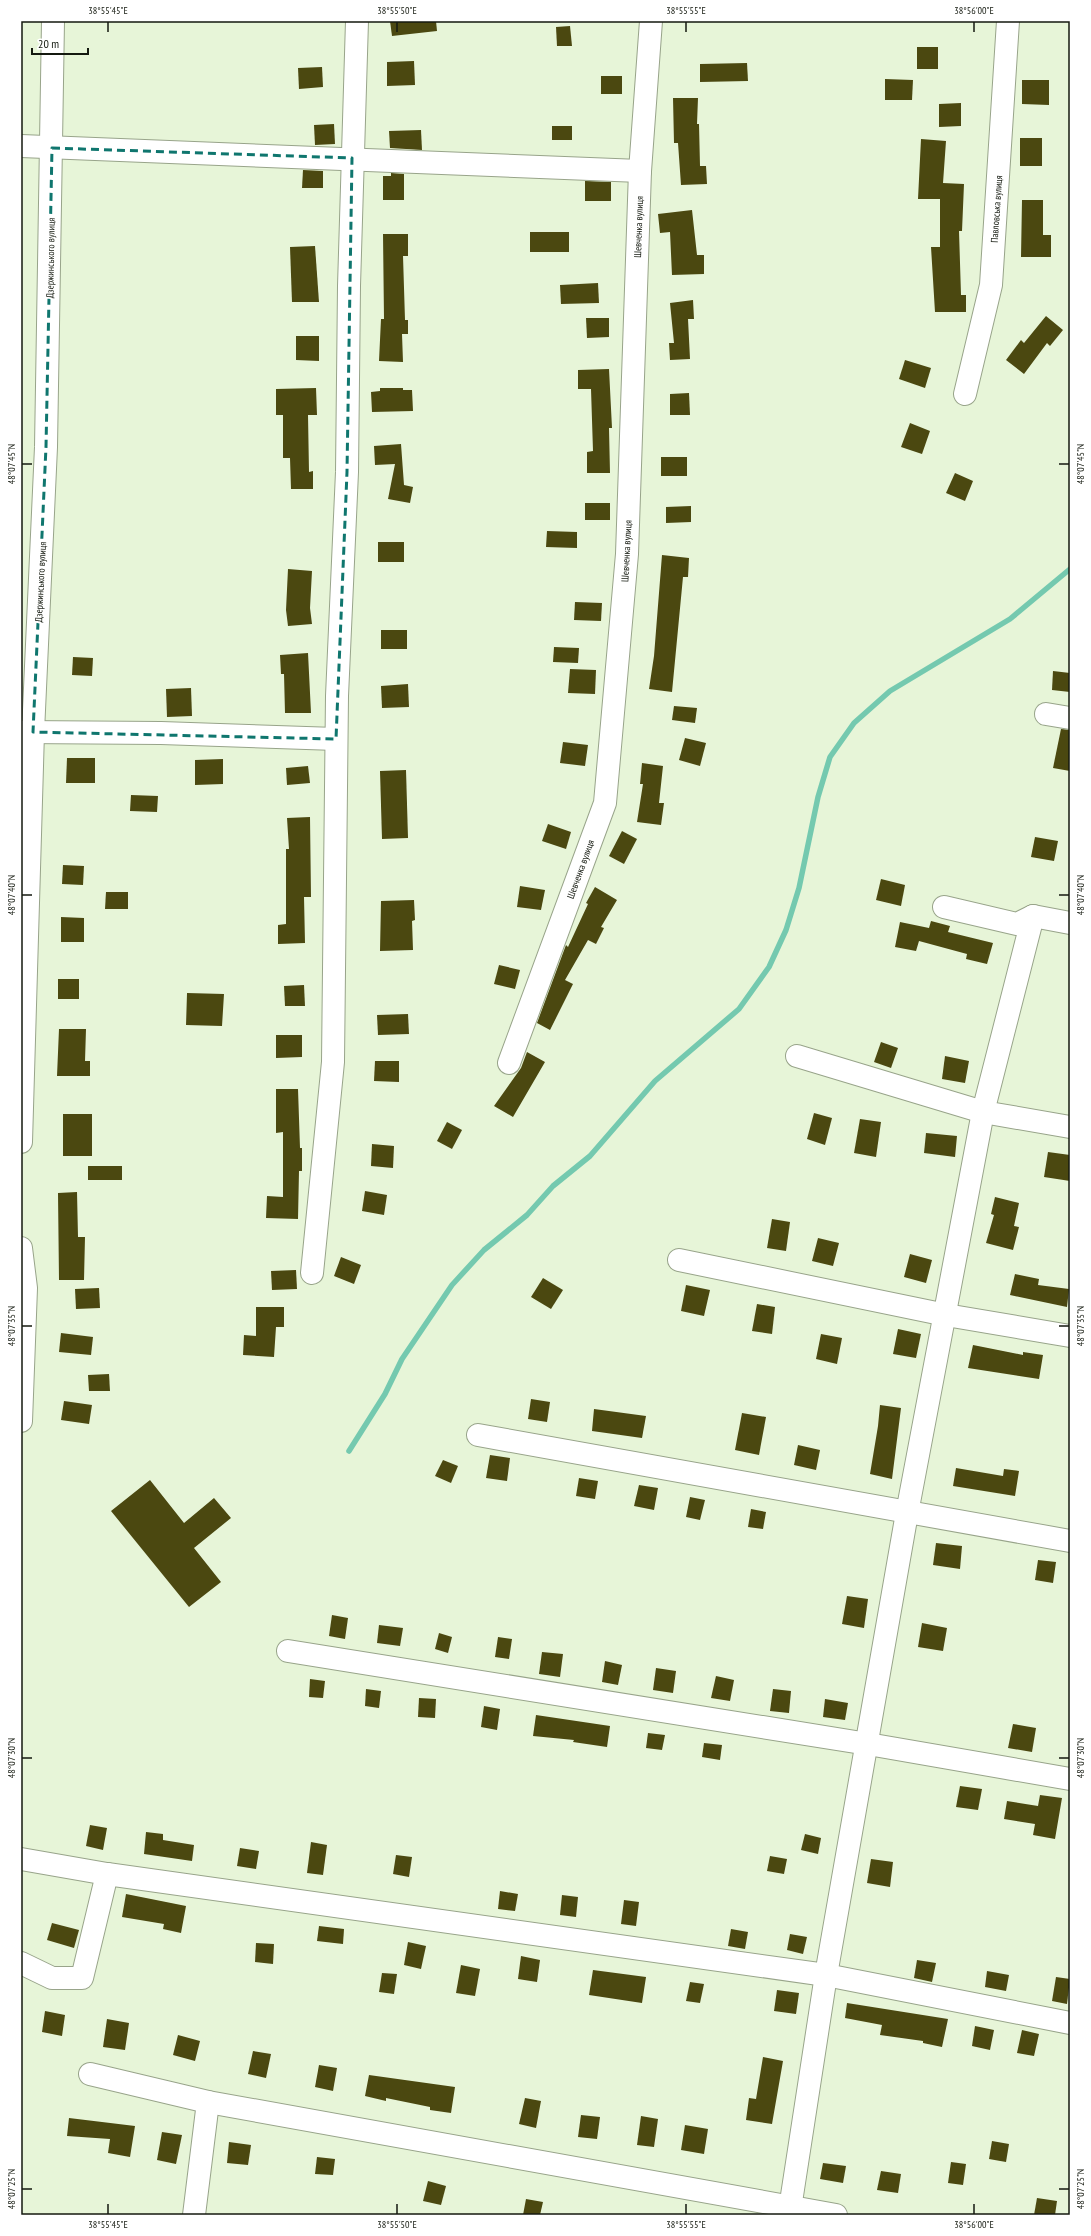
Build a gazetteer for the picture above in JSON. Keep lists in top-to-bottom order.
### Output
{
  "streets": {
    "street": ["Павловська вулиця", "Шевченка вулиця", "Дзержинського вулиця"]
  },
  "scale_bar": "20 m",
  "coordinates": [
    "38°55'45\"E",
    "38°55'50\"E",
    "38°55'55\"E",
    "38°56'00\"E",
    "48°07'45\"N",
    "48°07'40\"N",
    "48°07'35\"N",
    "48°07'30\"N",
    "48°07'25\"N"
  ]
}
